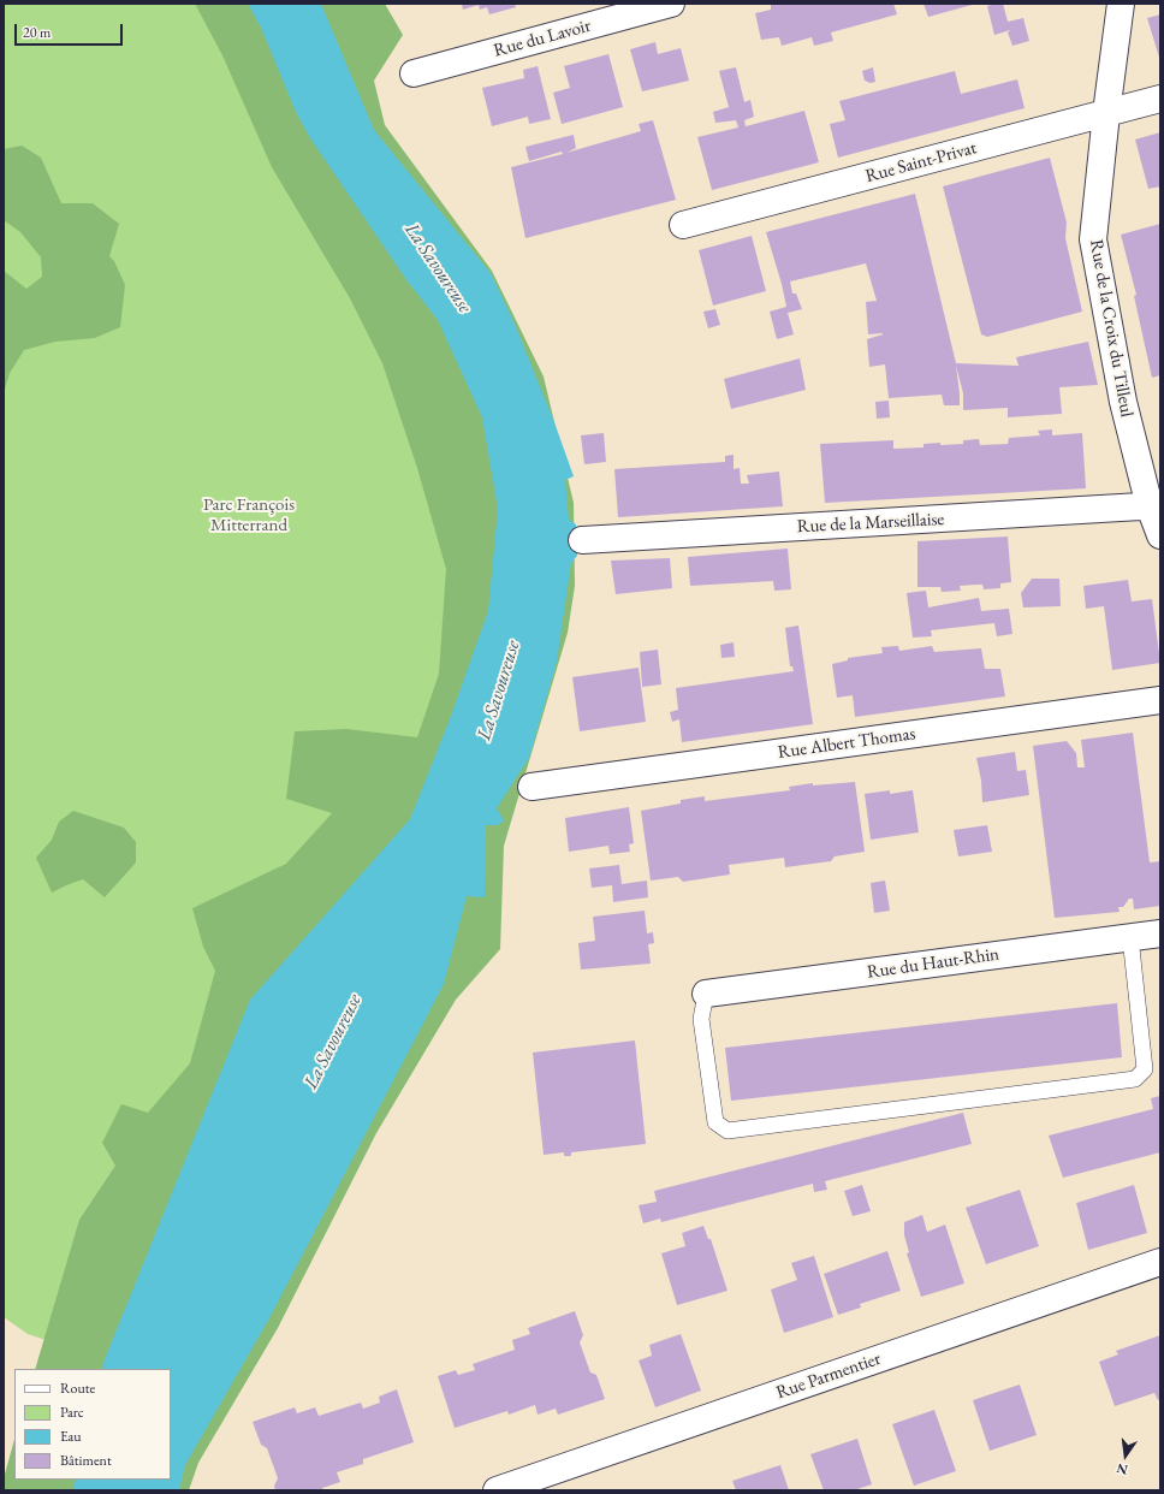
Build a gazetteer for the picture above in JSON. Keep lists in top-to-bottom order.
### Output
{
  "streets": {
    "street": [
      "Rue du Lavoir",
      "Rue Saint-Privat",
      "Rue de la Croix du Tilleul",
      "Rue de la Marseillaise",
      "Rue Albert Thomas",
      "Rue du Haut-Rhin",
      "Rue Parmentier"
    ]
  },
  "crossings": [
    ["Rue Saint-Privat", "Rue de la Croix du Tilleul"],
    ["Rue de la Croix du Tilleul", "Rue de la Marseillaise"]
  ],
  "water": ["La Savoureuse"],
  "parks": ["Parc François Mitterrand"],
  "legend": [
    "Route",
    "Parc",
    "Eau",
    "Bâtiment"
  ],
  "scale_bar": "20 m",
  "north": "bottom"
}
